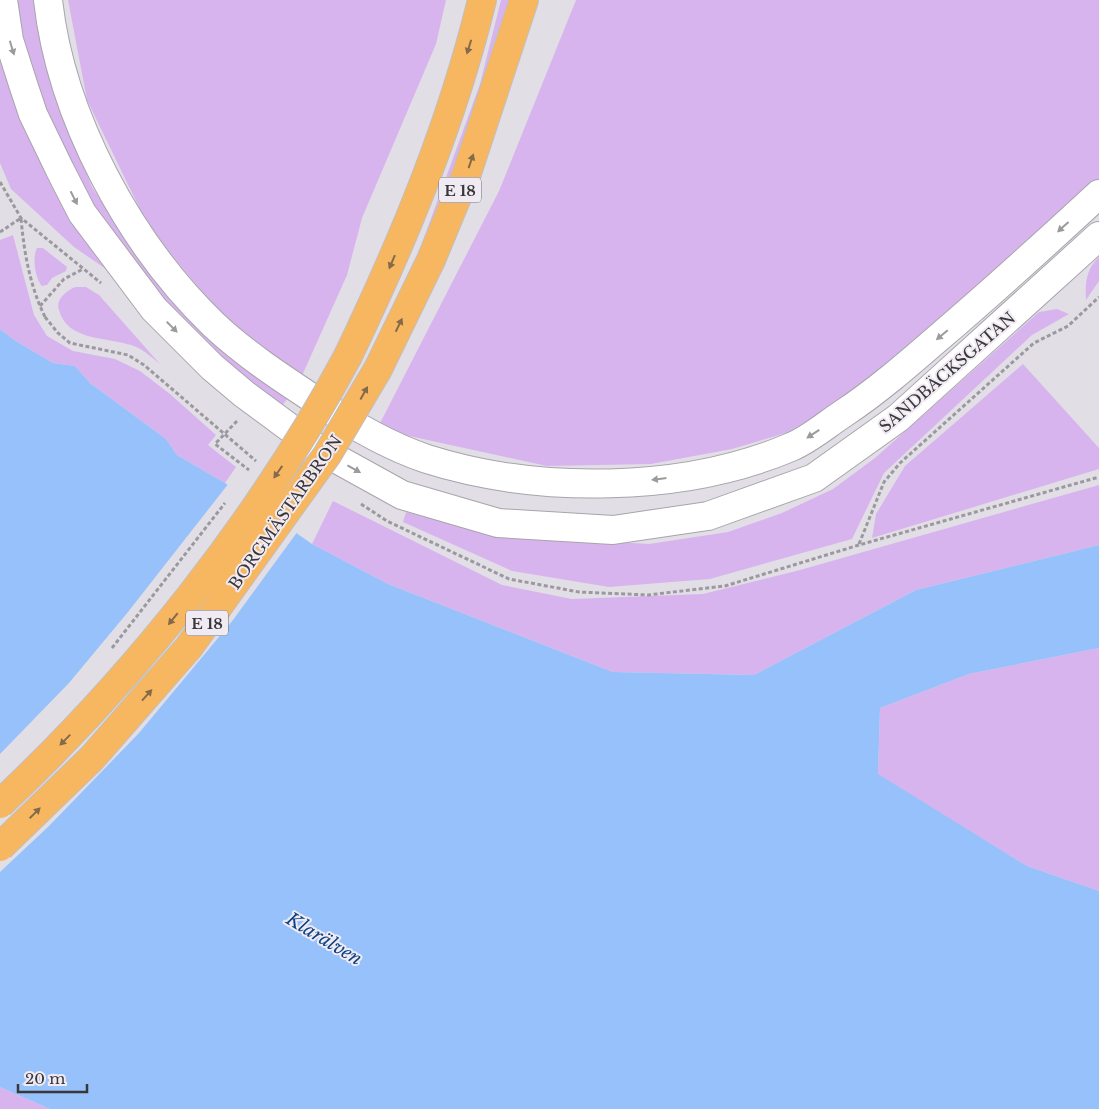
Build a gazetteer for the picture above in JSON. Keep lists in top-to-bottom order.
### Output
{
  "streets": {
    "highway": ["E 18", "BORGMÄSTARBRON"],
    "street": ["SANDBÄCKSGATAN"]
  },
  "water": ["Klarälven"],
  "scale_bar": "20 m"
}
